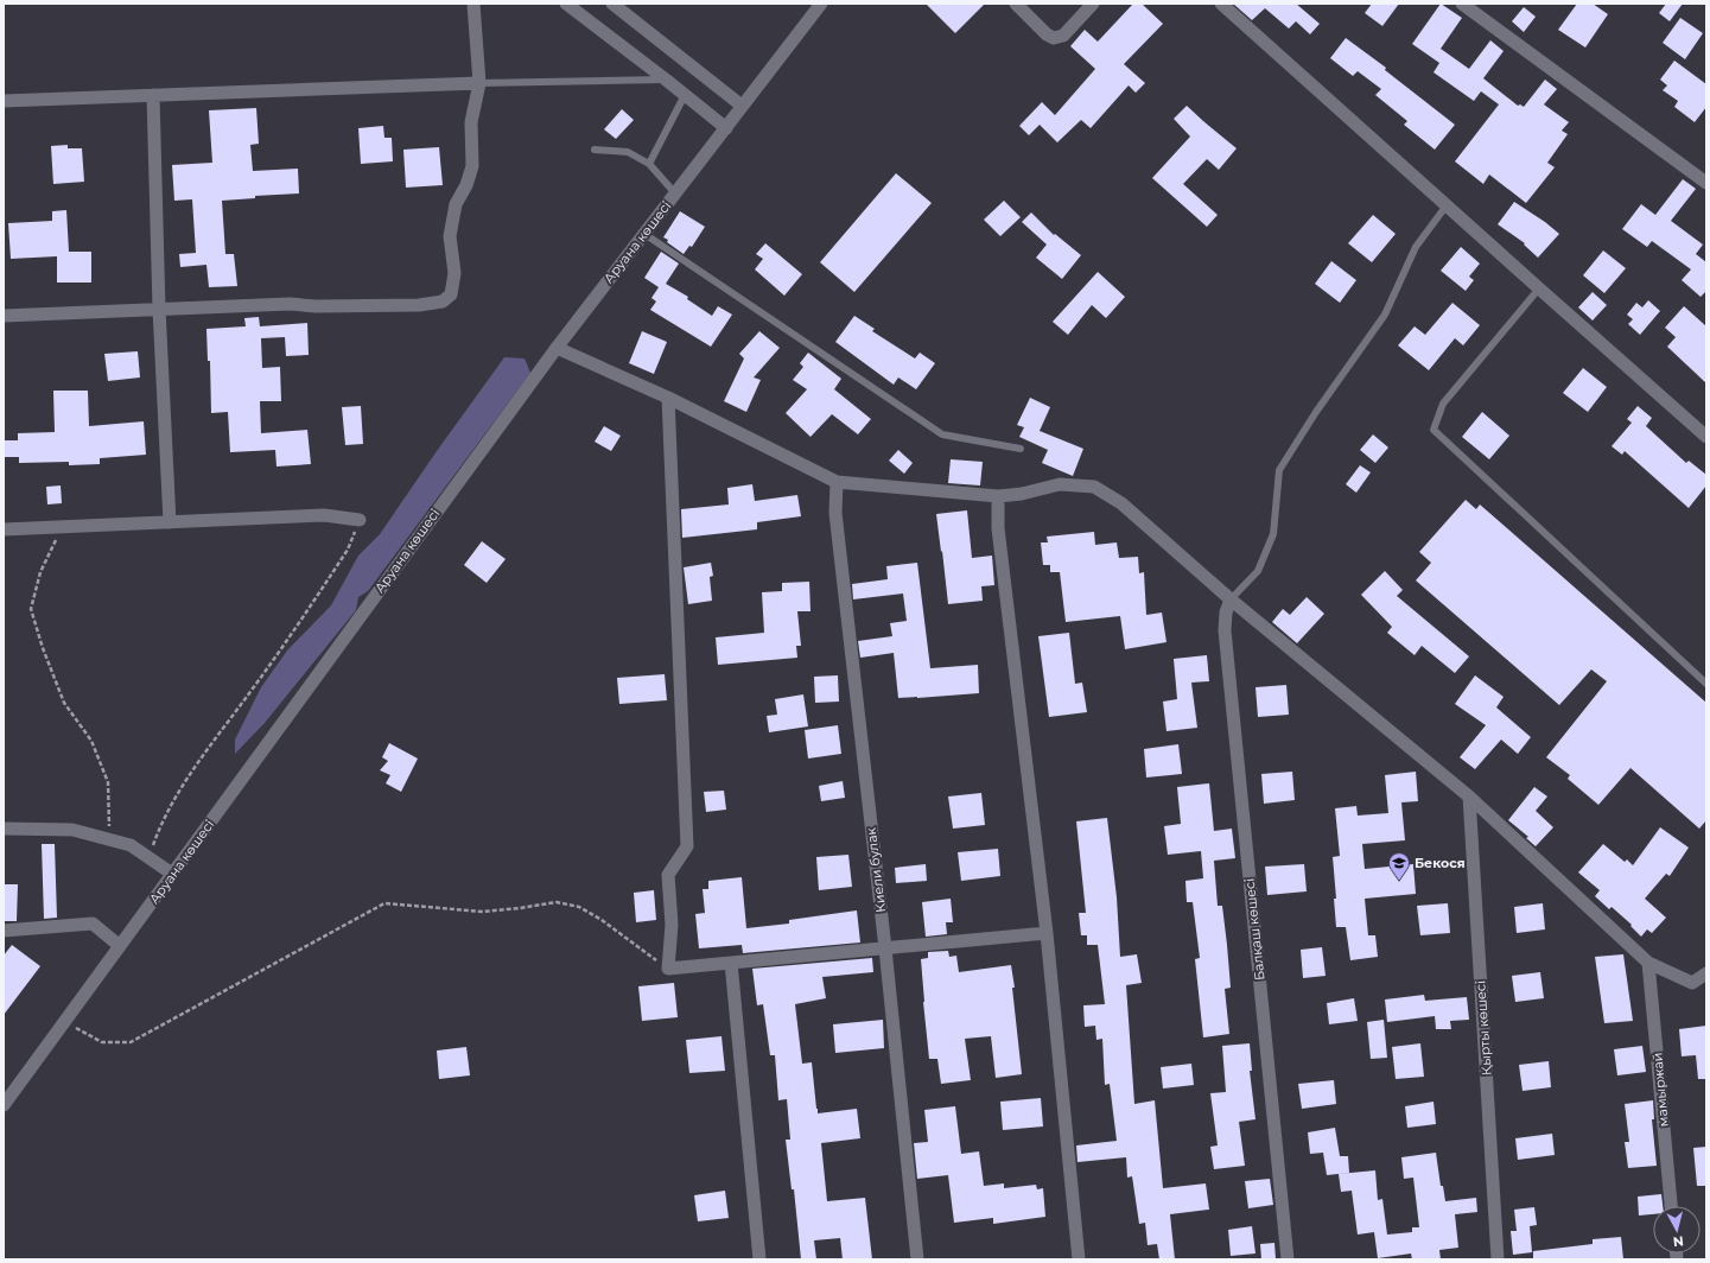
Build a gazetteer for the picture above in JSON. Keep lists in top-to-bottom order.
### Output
{
  "streets": {
    "street": [
      "Аруана көшесі",
      "Киели булак",
      "Балқаш көшесі",
      "Қырты көшесі",
      "мамыржай"
    ]
  },
  "places": {
    "school or university": ["Бекося"]
  },
  "north": "bottom"
}
